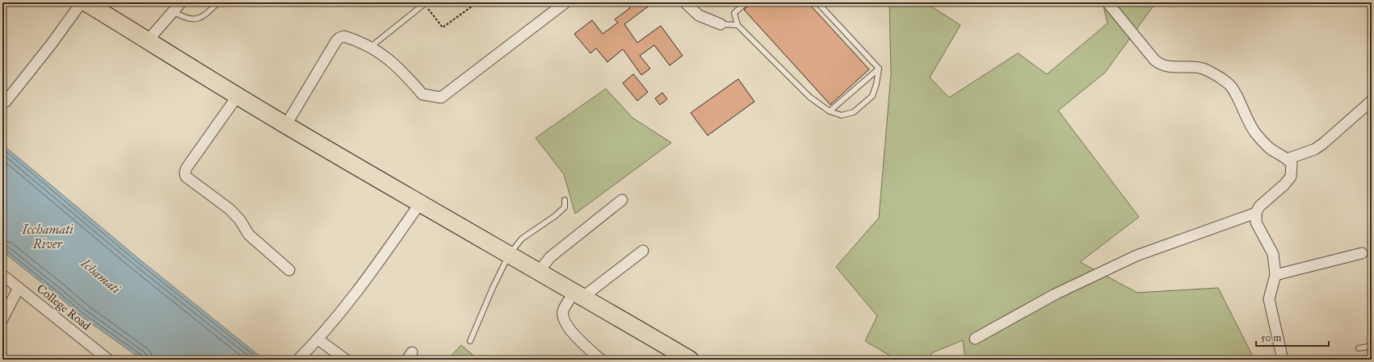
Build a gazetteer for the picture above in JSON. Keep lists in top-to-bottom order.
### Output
{
  "streets": {
    "street": ["College Road"]
  },
  "water": ["Icchamati River", "Ichamati"],
  "scale_bar": "50 m"
}
